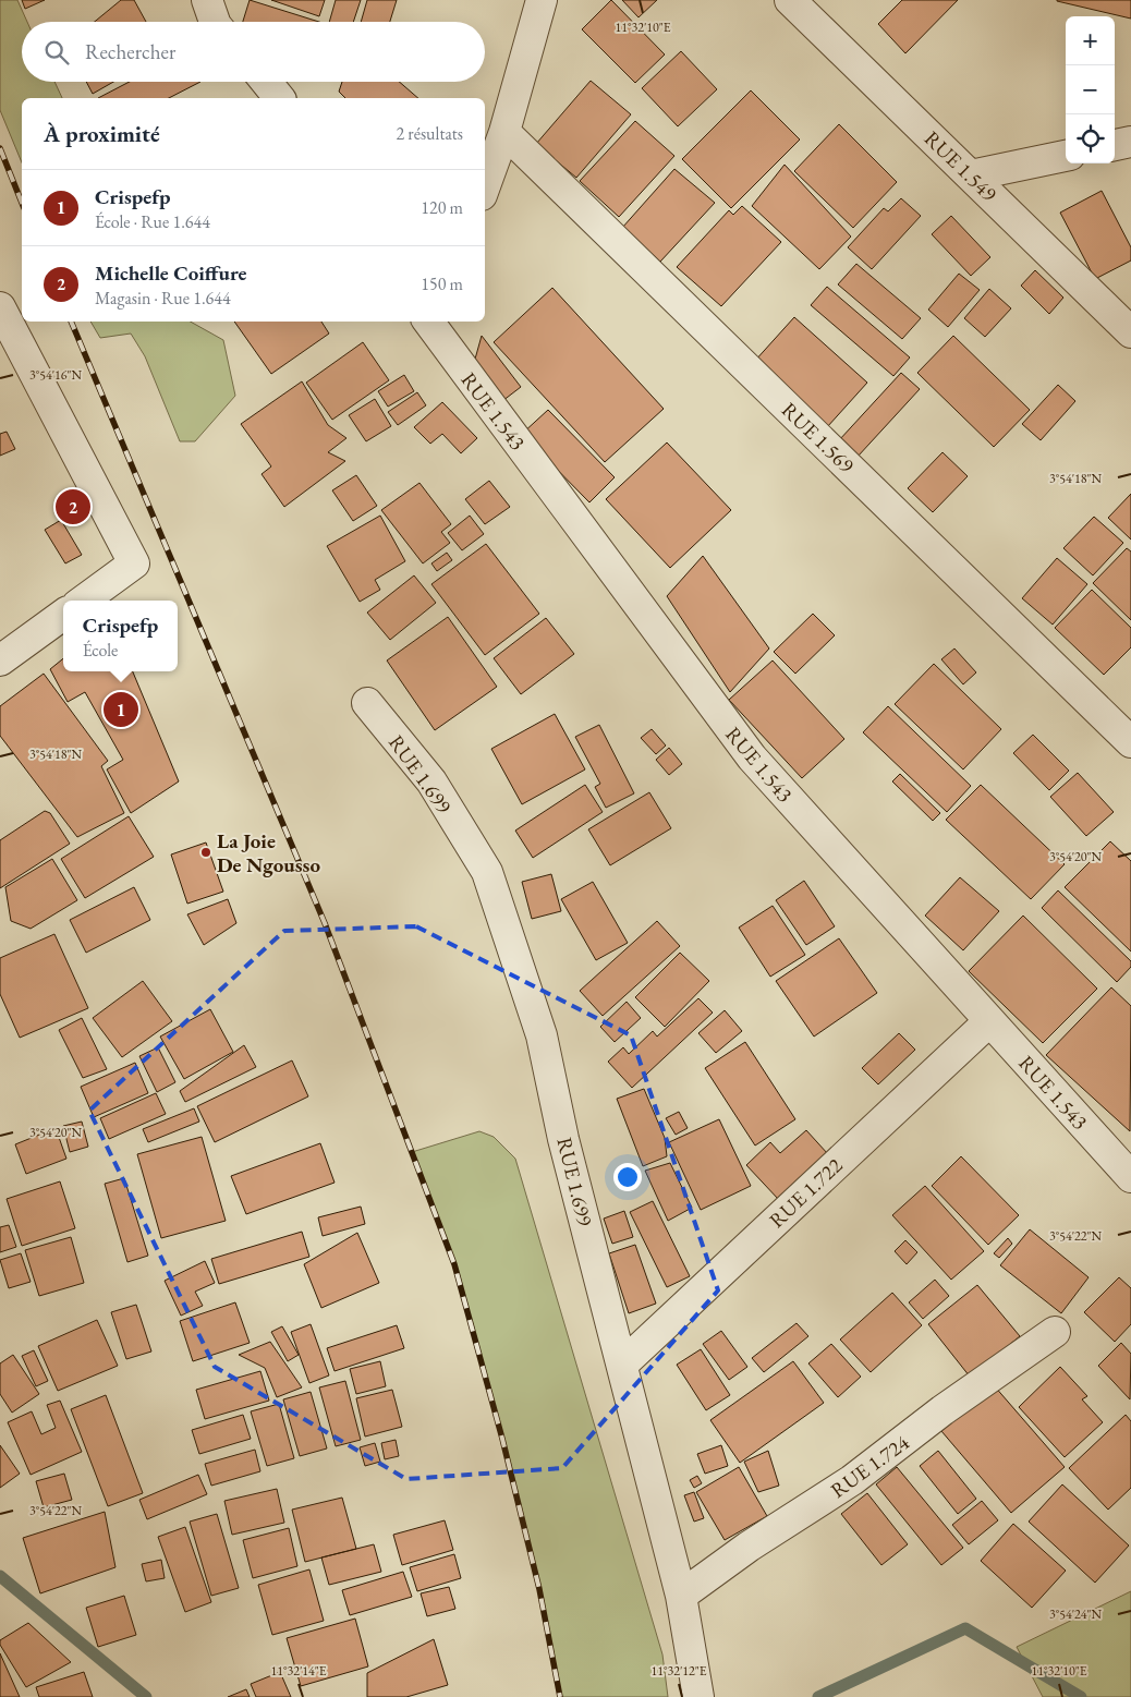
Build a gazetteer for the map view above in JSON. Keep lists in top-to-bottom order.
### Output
{
  "streets": {
    "street": [
      "RUE 1.549",
      "RUE 1.543",
      "RUE 1.569",
      "RUE 1.699",
      "RUE 1.722",
      "RUE 1.724"
    ]
  },
  "crossings": [
    ["RUE 1.543", "RUE 1.722"],
    ["RUE 1.699", "RUE 1.722"],
    ["RUE 1.699", "RUE 1.724"]
  ],
  "places": ["La Joie De Ngousso"],
  "page": {
    "map_buttons": ["+", "−"],
    "search": "Rechercher",
    "heading": ["À proximité", "2 résultats"],
    "list": [
      {
        "mark": "1",
        "name": "Crispefp",
        "note": "École · Rue 1.644",
        "value": "120 m"
      },
      {
        "mark": "2",
        "name": "Michelle Coiffure",
        "note": "Magasin · Rue 1.644",
        "value": "150 m"
      }
    ],
    "pins": ["2", "1"],
    "popup": ["Crispefp", "École"]
  },
  "coordinates": [
    "11°32'10\"E",
    "3°54'16\"N",
    "3°54'18\"N",
    "3°54'20\"N",
    "3°54'22\"N",
    "3°54'24\"N",
    "11°32'14\"E",
    "11°32'12\"E"
  ]
}
